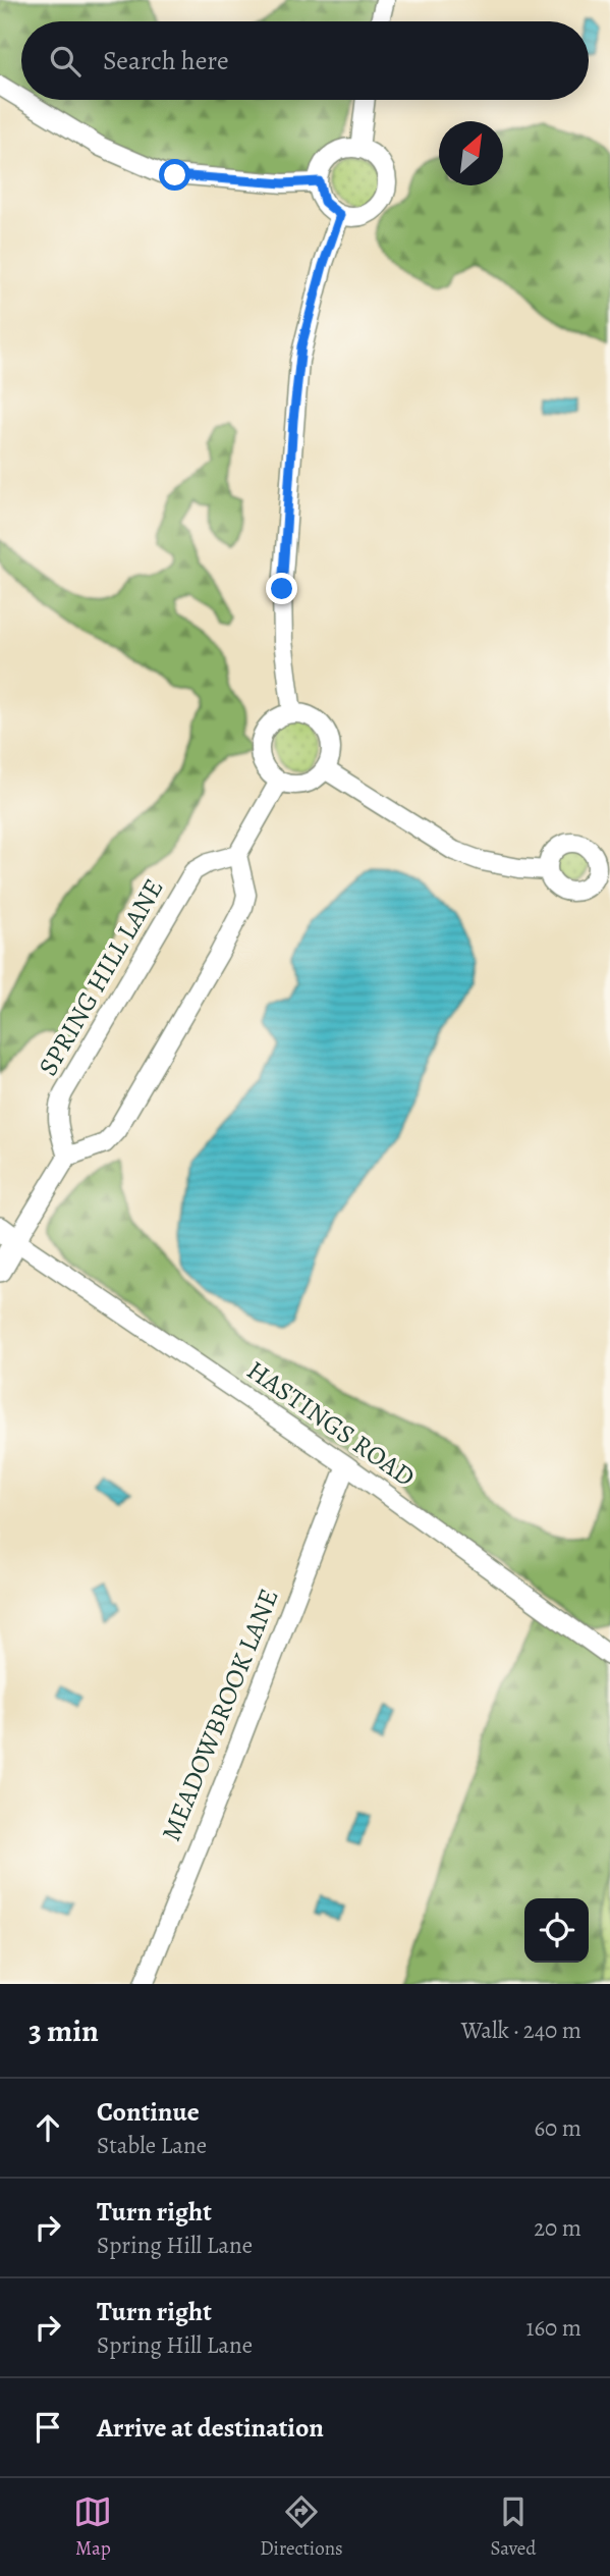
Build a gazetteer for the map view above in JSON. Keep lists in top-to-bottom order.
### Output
{
  "streets": {
    "street": ["SPRING HILL LANE", "HASTINGS ROAD", "MEADOWBROOK LANE"]
  },
  "crossings": [
    ["HASTINGS ROAD", "MEADOWBROOK LANE"]
  ],
  "north": "top right",
  "page": {
    "search": "Search here",
    "heading": ["3 min", "Walk · 240 m"],
    "list": [
      ["Continue", "Stable Lane", "60 m"],
      ["Turn right", "Spring Hill Lane", "20 m"],
      ["Turn right", "Spring Hill Lane", "160 m"],
      "Arrive at destination"
    ],
    "nav": ["Map", "Directions", "Saved"]
  }
}
